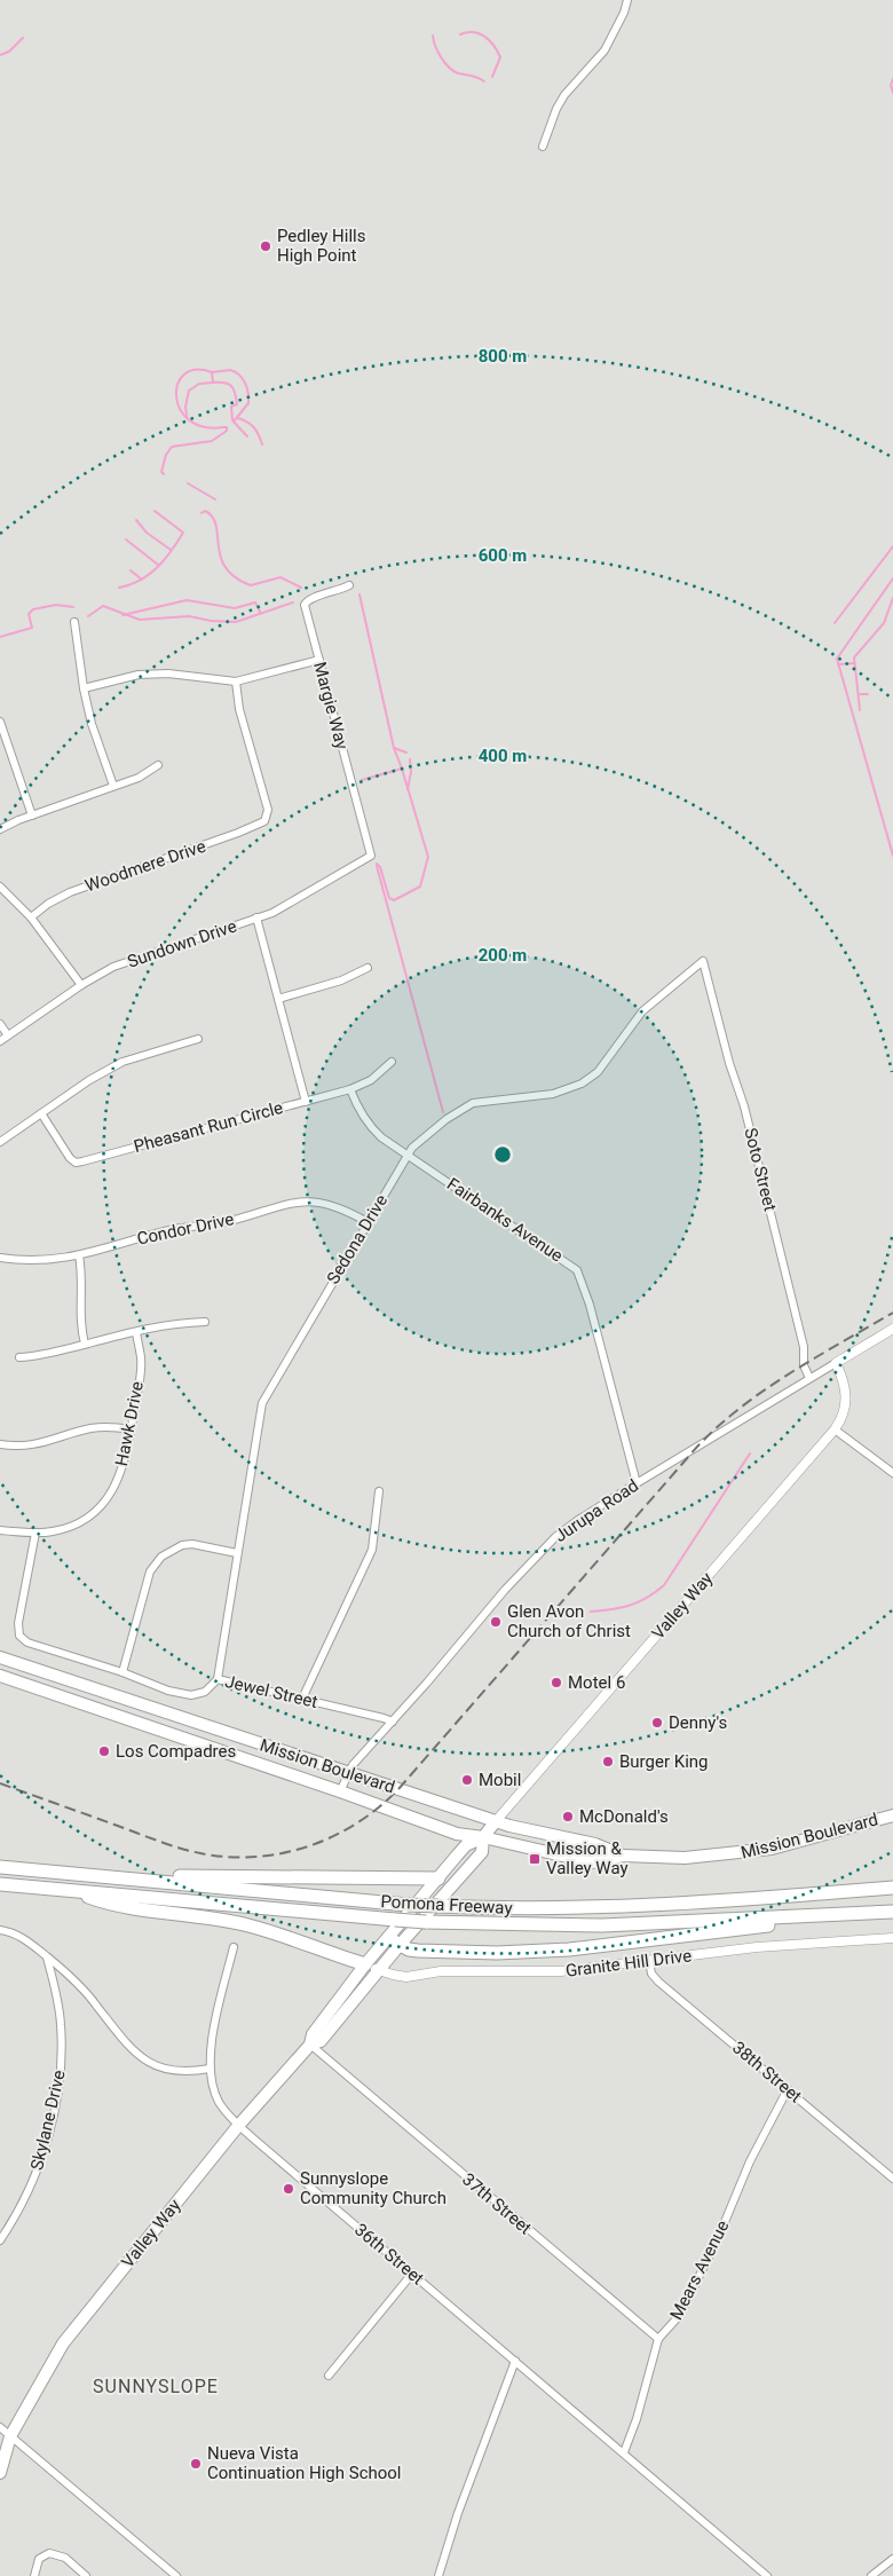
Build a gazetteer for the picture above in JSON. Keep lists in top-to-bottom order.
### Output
{
  "streets": {
    "highway": ["Pomona Freeway"],
    "main road": ["Valley Way", "Mission Boulevard"],
    "street": [
      "Margie Way",
      "Woodmere Drive",
      "Sundown Drive",
      "Pheasant Run Circle",
      "Soto Street",
      "Fairbanks Avenue",
      "Condor Drive",
      "Sedona Drive",
      "Hawk Drive",
      "Jurupa Road",
      "Jewel Street",
      "Granite Hill Drive",
      "38th Street",
      "Skylane Drive",
      "37th Street",
      "36th Street",
      "Mears Avenue"
    ]
  },
  "crossings": [
    ["Margie Way", "Sundown Drive"],
    ["Pheasant Run Circle", "Fairbanks Avenue"],
    ["Soto Street", "Sedona Drive"],
    ["Soto Street", "Jurupa Road"],
    ["Fairbanks Avenue", "Sedona Drive"],
    ["Fairbanks Avenue", "Jurupa Road"],
    ["Condor Drive", "Sedona Drive"],
    ["Sedona Drive", "Jewel Street"],
    ["Hawk Drive", "Jewel Street"],
    ["Jurupa Road", "Valley Way"],
    ["Jurupa Road", "Jewel Street"],
    ["Jurupa Road", "Mission Boulevard"],
    ["Valley Way", "Mission Boulevard"],
    ["Valley Way", "Granite Hill Drive"],
    ["Valley Way", "37th Street"],
    ["Valley Way", "36th Street"],
    ["Granite Hill Drive", "38th Street"],
    ["38th Street", "Mears Avenue"],
    ["37th Street", "Mears Avenue"],
    ["36th Street", "Mears Avenue"]
  ],
  "districts": ["SUNNYSLOPE"],
  "places": {
    "other": [
      "Pedley Hills High Point",
      "Glen Avon Church of Christ",
      "Motel 6",
      "Denny's",
      "Los Compadres",
      "Burger King",
      "Mobil",
      "McDonald's",
      "Sunnyslope Community Church",
      "Nueva Vista Continuation High School"
    ],
    "transit": ["Mission & Valley Way"]
  },
  "rings": [
    "800 m",
    "600 m",
    "400 m",
    "200 m"
  ]
}
